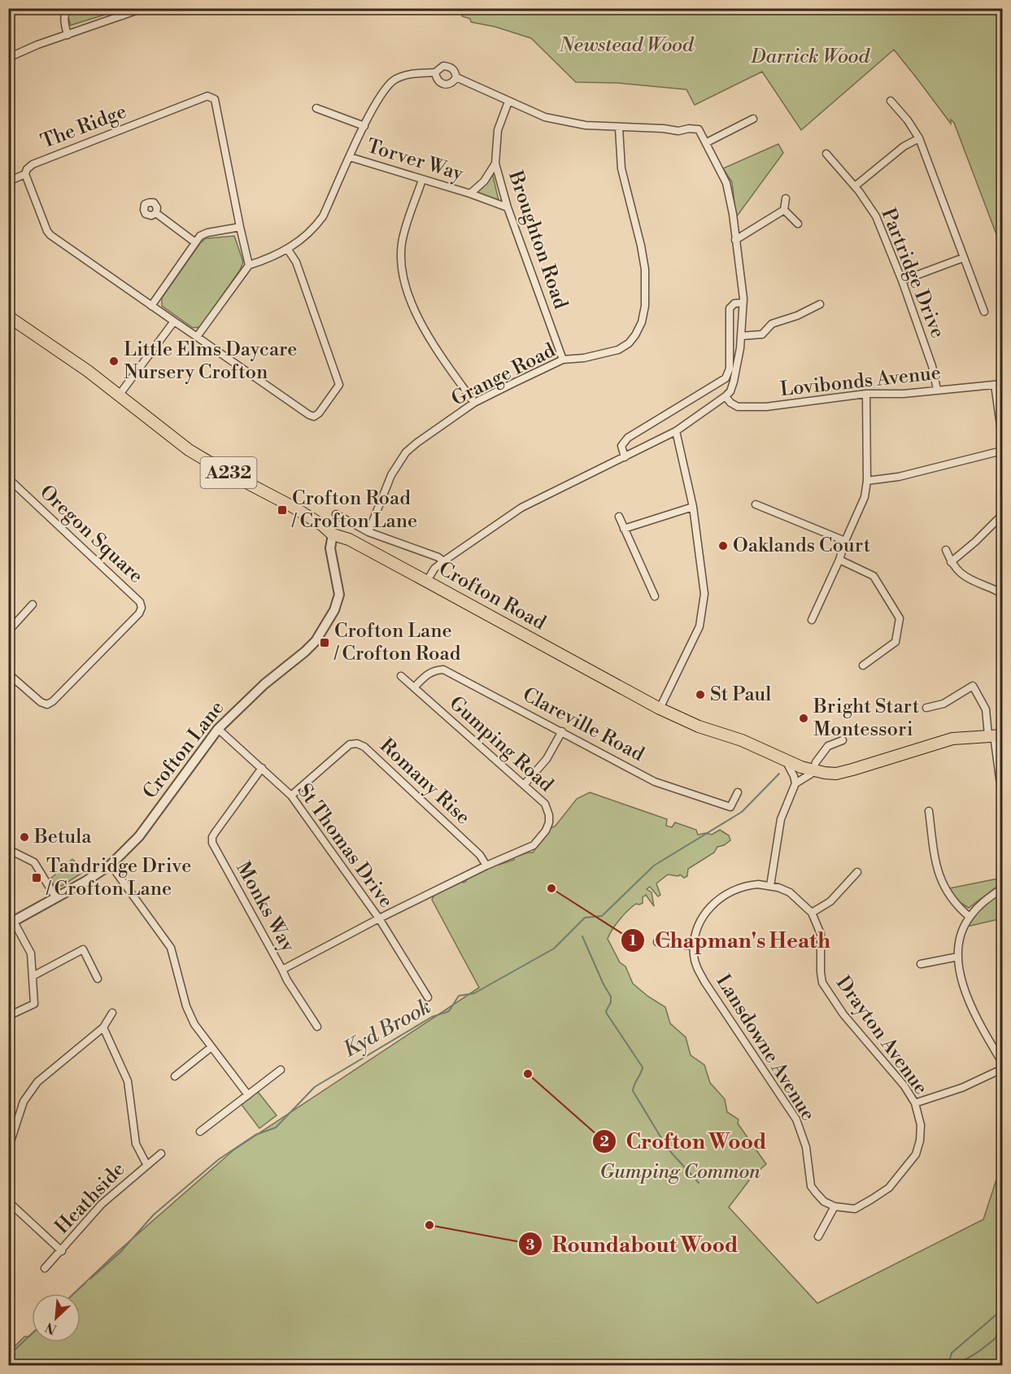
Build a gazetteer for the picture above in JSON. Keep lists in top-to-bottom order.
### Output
{
  "streets": {
    "main road": ["A232", "Crofton Road"],
    "street": [
      "The Ridge",
      "Torver Way",
      "Broughton Road",
      "Partridge Drive",
      "Grange Road",
      "Lovibonds Avenue",
      "Oregon Square",
      "Clareville Road",
      "Gumping Road",
      "Crofton Lane",
      "Romany Rise",
      "St Thomas Drive",
      "Monks Way",
      "Drayton Avenue",
      "Lansdowne Avenue",
      "Heathside"
    ]
  },
  "crossings": [
    ["Torver Way", "Broughton Road"],
    ["Broughton Road", "Grange Road"],
    ["Partridge Drive", "Lovibonds Avenue"],
    ["Crofton Road", "Crofton Lane"],
    ["Clareville Road", "Gumping Road"],
    ["Gumping Road", "Romany Rise"],
    ["Crofton Lane", "St Thomas Drive"],
    ["Romany Rise", "St Thomas Drive"],
    ["St Thomas Drive", "Monks Way"],
    ["Drayton Avenue", "Lansdowne Avenue"]
  ],
  "water": ["Kyd Brook"],
  "parks": ["Newstead Wood", "Darrick Wood", "Gumping Common"],
  "places": {
    "other": [
      "Little Elms Daycare Nursery Crofton",
      "Oaklands Court",
      "St Paul",
      "Bright Start Montessori",
      "Betula",
      "Chapman's Heath",
      "Crofton Wood",
      "Roundabout Wood"
    ],
    "transit": ["Crofton Road / Crofton Lane", "Crofton Lane / Crofton Road", "Tandridge Drive / Crofton Lane"]
  },
  "north": "bottom left"
}
